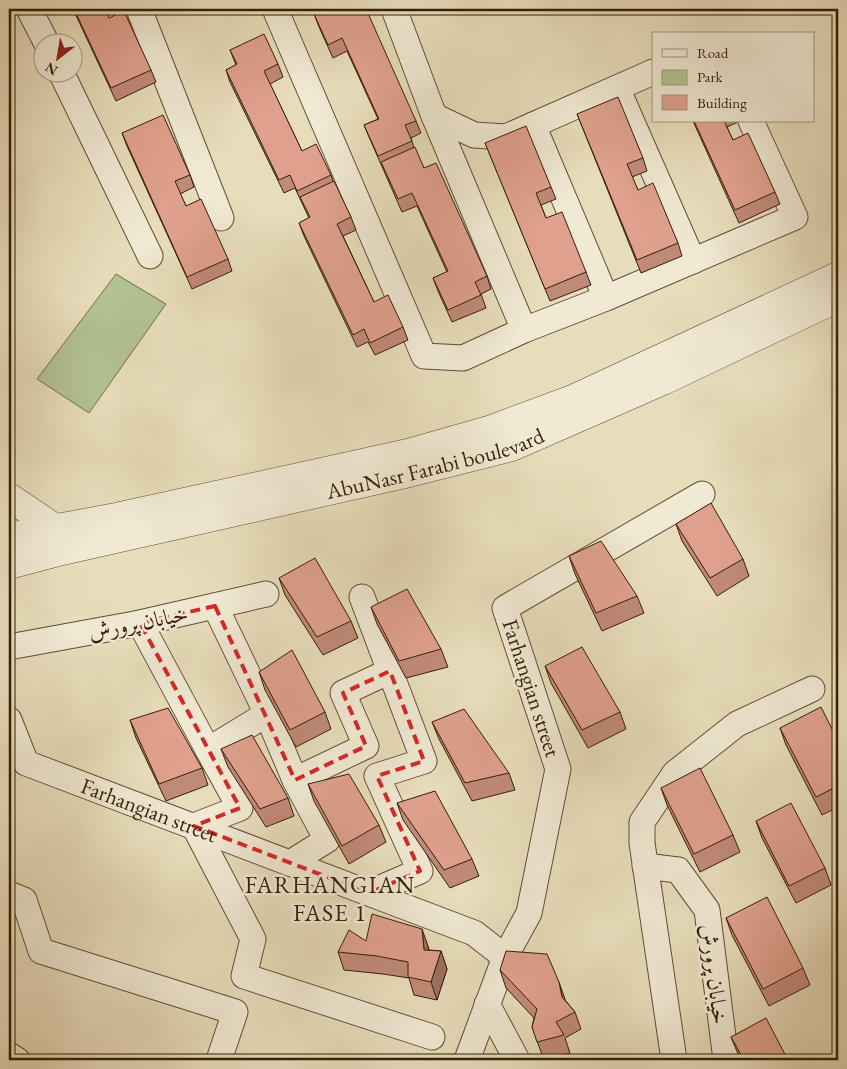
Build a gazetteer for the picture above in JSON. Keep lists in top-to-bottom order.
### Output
{
  "streets": {
    "street": ["AbuNasr Farabi boulevard", "خیابان پرورش", "Farhangian street"]
  },
  "districts": ["FARHANGIAN FASE 1"],
  "legend": ["Road", "Park", "Building"],
  "north": "bottom left"
}
